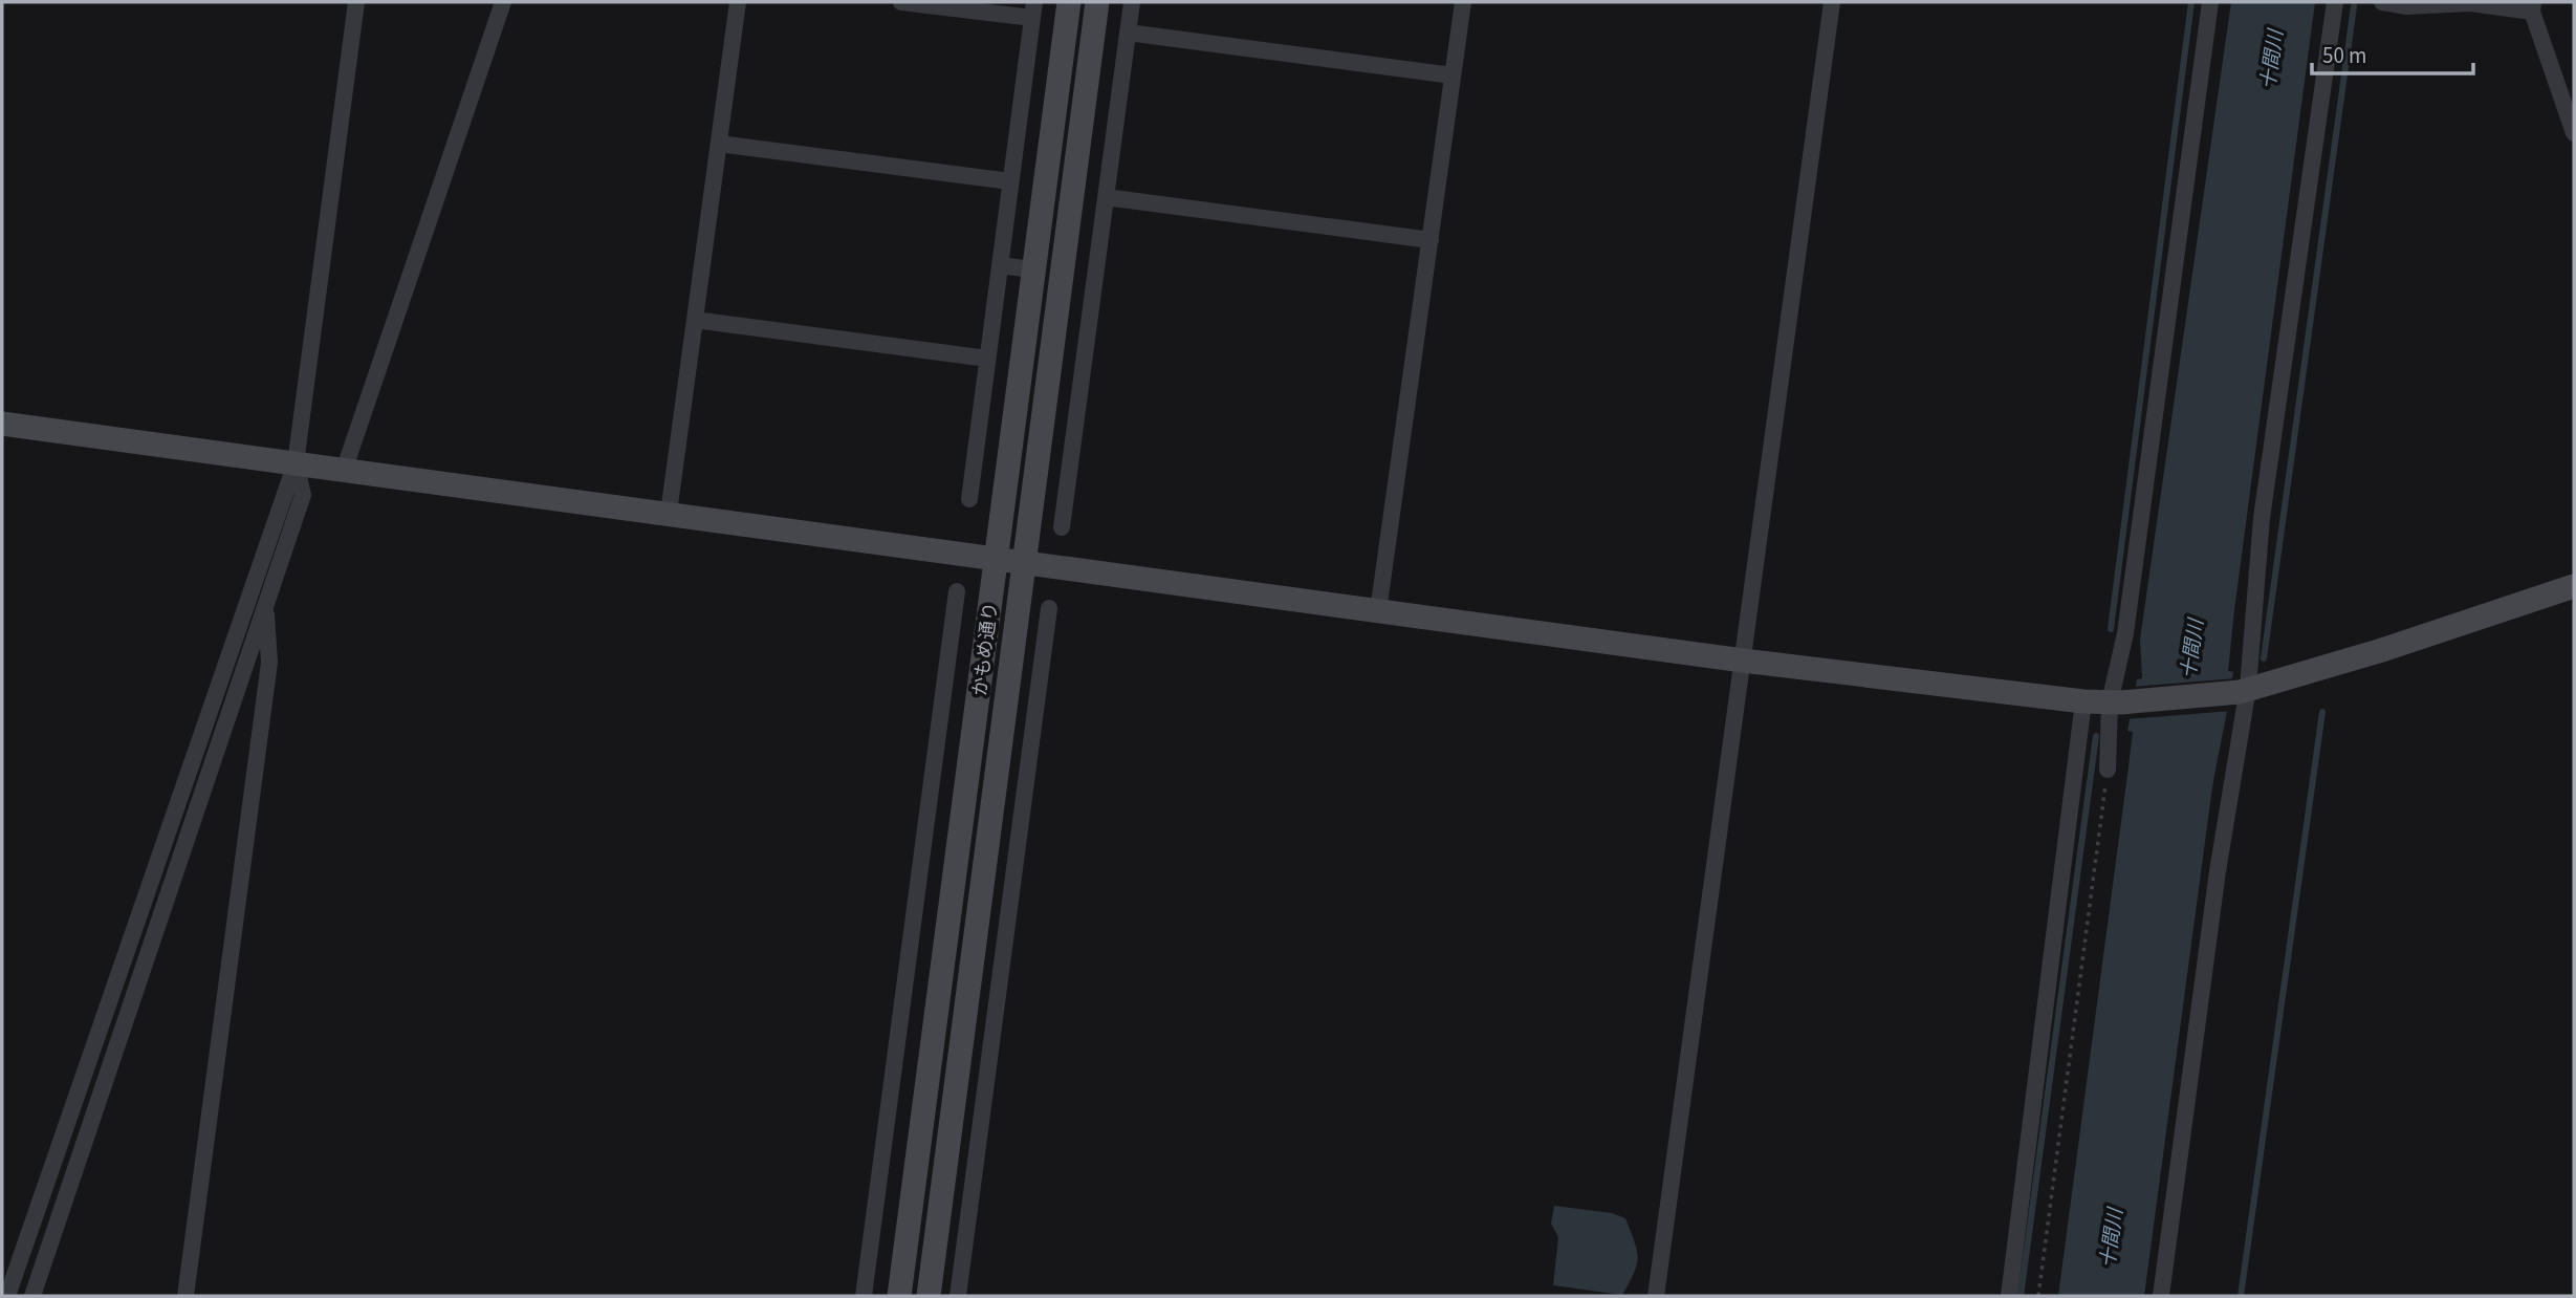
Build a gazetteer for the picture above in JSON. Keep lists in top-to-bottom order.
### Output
{
  "streets": {
    "street": ["かもめ通り"]
  },
  "water": ["十間川"],
  "scale_bar": "50 m"
}
